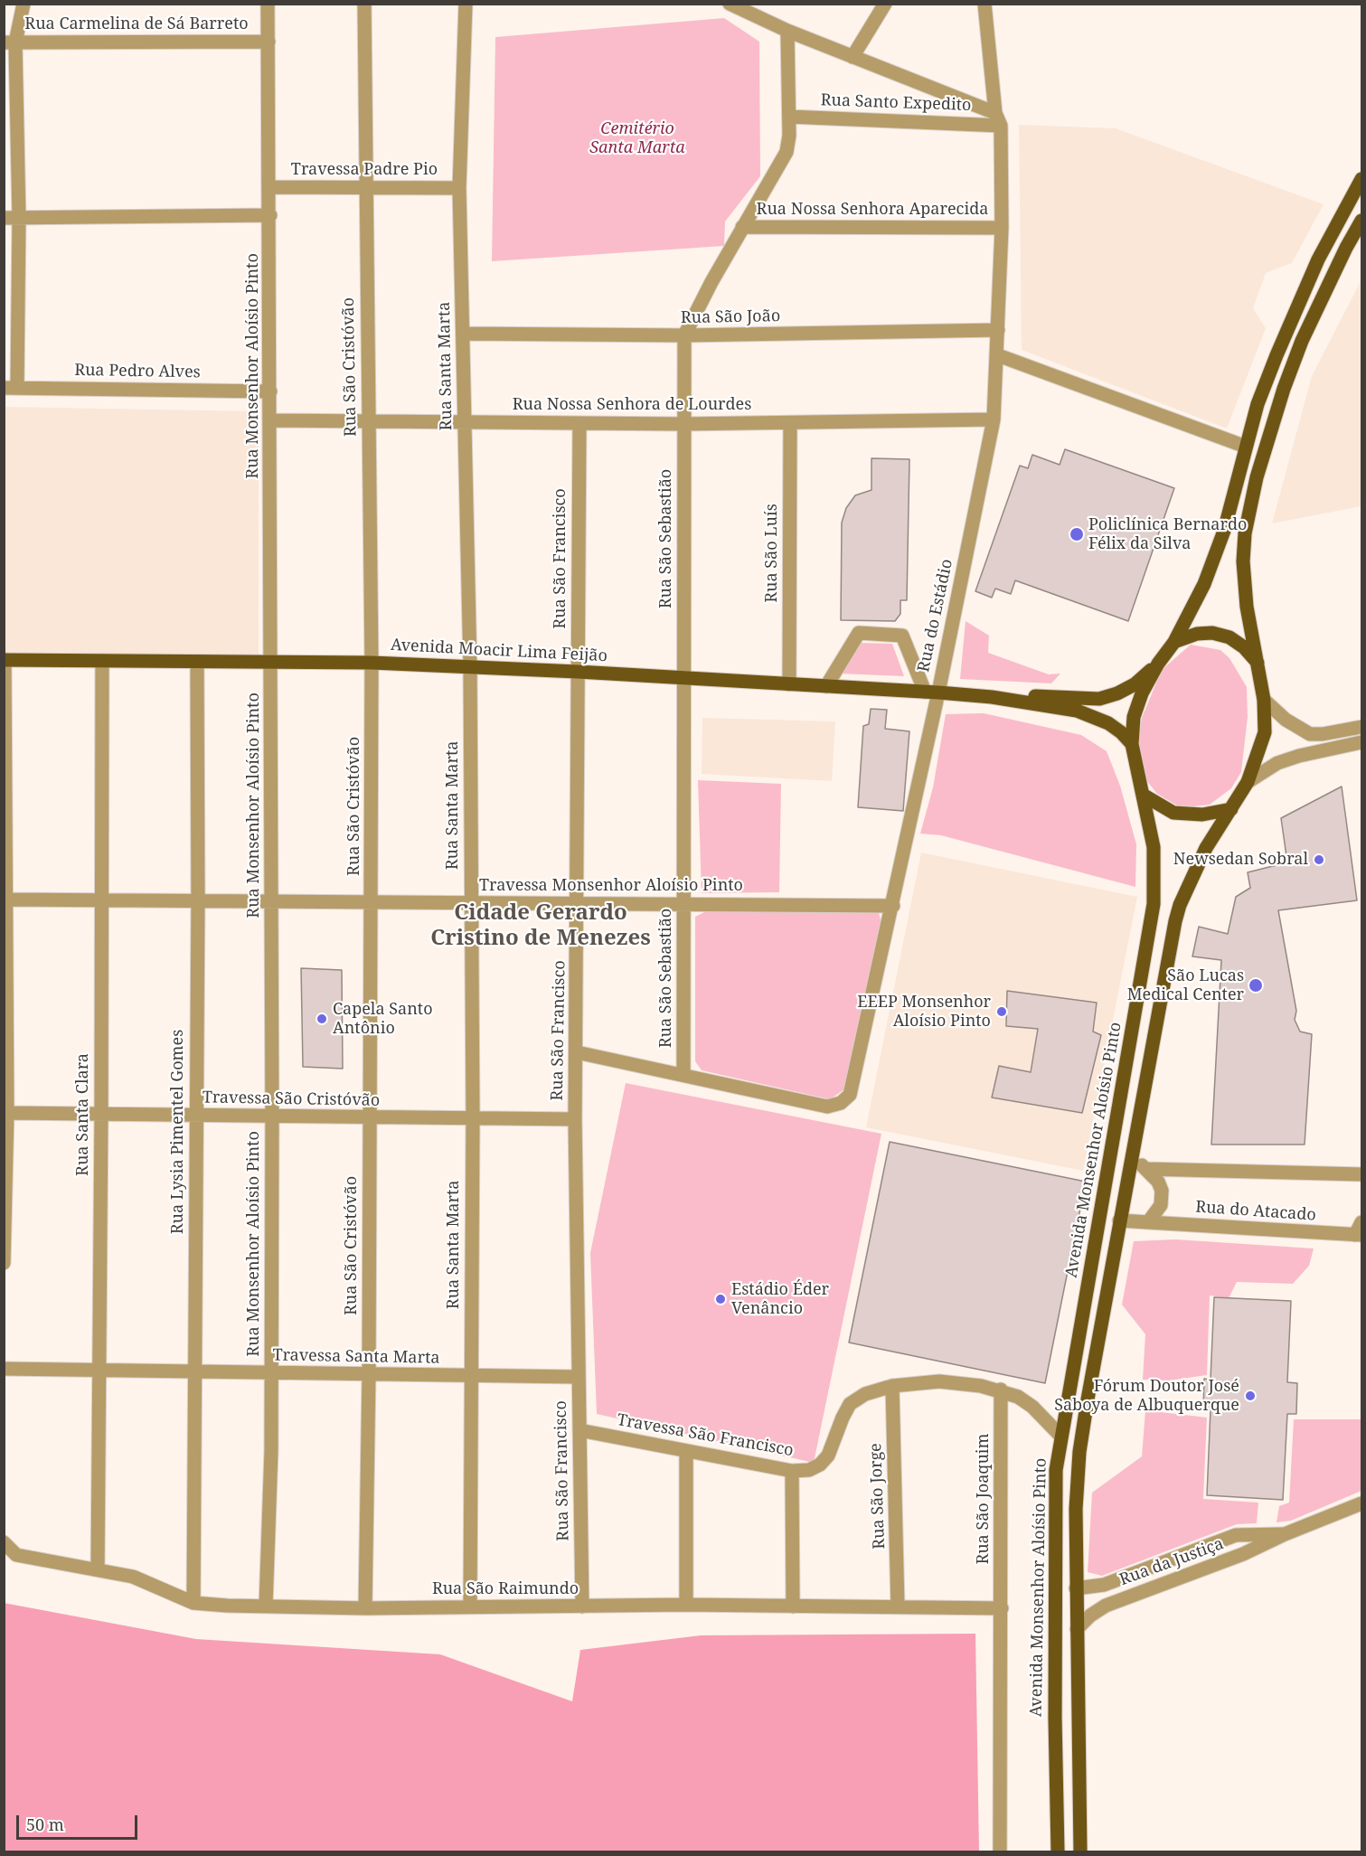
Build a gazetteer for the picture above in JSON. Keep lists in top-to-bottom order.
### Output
{
  "streets": {
    "main road": ["Avenida Moacir Lima Feijão", "Avenida Monsenhor Aloísio Pinto"],
    "street": [
      "Rua Carmelina de Sá Barreto",
      "Rua Santo Expedito",
      "Travessa Padre Pio",
      "Rua Nossa Senhora Aparecida",
      "Rua São João",
      "Rua Monsenhor Aloísio Pinto",
      "Rua Santa Marta",
      "Rua São Cristóvão",
      "Rua Pedro Alves",
      "Rua Nossa Senhora de Lourdes",
      "Rua São Sebastião",
      "Rua São Luís",
      "Rua São Francisco",
      "Rua do Estádio",
      "Travessa Monsenhor Aloísio Pinto",
      "Travessa São Cristóvão",
      "Rua Santa Clara",
      "Rua Lysia Pimentel Gomes",
      "Rua do Atacado",
      "Travessa Santa Marta",
      "Travessa São Francisco",
      "Rua São Jorge",
      "Rua São Joaquim",
      "Rua da Justiça",
      "Rua São Raimundo"
    ]
  },
  "crossings": [
    ["Rua Carmelina de Sá Barreto", "Rua Monsenhor Aloísio Pinto"],
    ["Rua Santo Expedito", "Rua São Sebastião"],
    ["Rua Santo Expedito", "Rua do Estádio"],
    ["Travessa Padre Pio", "Rua Monsenhor Aloísio Pinto"],
    ["Travessa Padre Pio", "Rua Santa Marta"],
    ["Travessa Padre Pio", "Rua São Cristóvão"],
    ["Rua Nossa Senhora Aparecida", "Rua São Sebastião"],
    ["Rua Nossa Senhora Aparecida", "Rua do Estádio"],
    ["Rua São João", "Rua Santa Marta"],
    ["Rua São João", "Rua São Sebastião"],
    ["Rua São João", "Rua do Estádio"],
    ["Rua Monsenhor Aloísio Pinto", "Rua Pedro Alves"],
    ["Rua Monsenhor Aloísio Pinto", "Rua Nossa Senhora de Lourdes"],
    ["Rua Monsenhor Aloísio Pinto", "Avenida Moacir Lima Feijão"],
    ["Rua Monsenhor Aloísio Pinto", "Travessa Monsenhor Aloísio Pinto"],
    ["Rua Monsenhor Aloísio Pinto", "Travessa São Cristóvão"],
    ["Rua Monsenhor Aloísio Pinto", "Travessa Santa Marta"],
    ["Rua Monsenhor Aloísio Pinto", "Rua São Raimundo"],
    ["Rua Santa Marta", "Rua Nossa Senhora de Lourdes"],
    ["Rua Santa Marta", "Avenida Moacir Lima Feijão"],
    ["Rua Santa Marta", "Travessa Monsenhor Aloísio Pinto"],
    ["Rua Santa Marta", "Travessa São Cristóvão"],
    ["Rua Santa Marta", "Travessa Santa Marta"],
    ["Rua Santa Marta", "Rua São Raimundo"],
    ["Rua São Cristóvão", "Rua Nossa Senhora de Lourdes"],
    ["Rua São Cristóvão", "Avenida Moacir Lima Feijão"],
    ["Rua São Cristóvão", "Travessa Monsenhor Aloísio Pinto"],
    ["Rua São Cristóvão", "Travessa São Cristóvão"],
    ["Rua São Cristóvão", "Travessa Santa Marta"],
    ["Rua São Cristóvão", "Rua São Raimundo"],
    ["Rua Nossa Senhora de Lourdes", "Rua São Sebastião"],
    ["Rua Nossa Senhora de Lourdes", "Rua São Luís"],
    ["Rua Nossa Senhora de Lourdes", "Rua São Francisco"],
    ["Rua Nossa Senhora de Lourdes", "Rua do Estádio"],
    ["Rua São Sebastião", "Rua do Estádio"],
    ["Rua São Sebastião", "Avenida Moacir Lima Feijão"],
    ["Rua São Sebastião", "Travessa Monsenhor Aloísio Pinto"],
    ["Rua São Luís", "Avenida Moacir Lima Feijão"],
    ["Rua São Francisco", "Avenida Moacir Lima Feijão"],
    ["Rua São Francisco", "Travessa Monsenhor Aloísio Pinto"],
    ["Rua São Francisco", "Travessa São Cristóvão"],
    ["Rua São Francisco", "Travessa Santa Marta"],
    ["Rua São Francisco", "Travessa São Francisco"],
    ["Rua São Francisco", "Rua São Raimundo"],
    ["Rua do Estádio", "Avenida Moacir Lima Feijão"],
    ["Rua do Estádio", "Travessa Monsenhor Aloísio Pinto"],
    ["Avenida Moacir Lima Feijão", "Rua Santa Clara"],
    ["Avenida Moacir Lima Feijão", "Rua Lysia Pimentel Gomes"],
    ["Travessa Monsenhor Aloísio Pinto", "Rua Santa Clara"],
    ["Travessa Monsenhor Aloísio Pinto", "Rua Lysia Pimentel Gomes"],
    ["Travessa São Cristóvão", "Rua Santa Clara"],
    ["Travessa São Cristóvão", "Rua Lysia Pimentel Gomes"],
    ["Rua Santa Clara", "Travessa Santa Marta"],
    ["Rua Santa Clara", "Rua São Raimundo"],
    ["Rua Lysia Pimentel Gomes", "Travessa Santa Marta"],
    ["Rua Lysia Pimentel Gomes", "Rua São Raimundo"],
    ["Travessa São Francisco", "Rua São Jorge"],
    ["Rua São Jorge", "Rua São Raimundo"],
    ["Rua São Joaquim", "Rua São Raimundo"]
  ],
  "districts": ["Cidade Gerardo Cristino de Menezes"],
  "parks": ["Cemitério Santa Marta"],
  "places": [
    "Policlínica Bernardo Félix da Silva",
    "Newsedan Sobral",
    "São Lucas Medical Center",
    "EEEP Monsenhor Aloísio Pinto",
    "Capela Santo Antônio",
    "Estádio Éder Venâncio",
    "Fórum Doutor José Saboya de Albuquerque"
  ],
  "scale_bar": "50 m"
}
